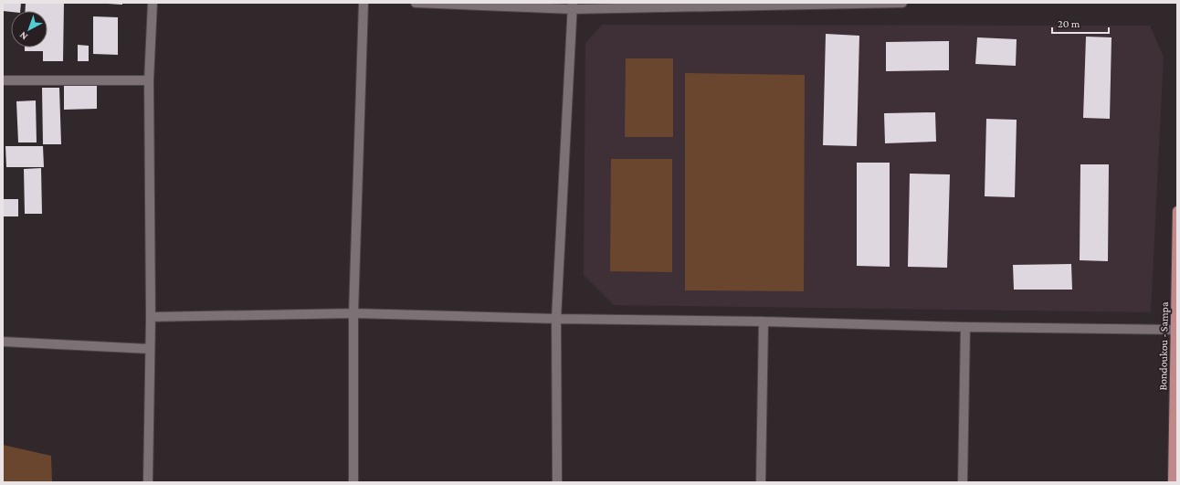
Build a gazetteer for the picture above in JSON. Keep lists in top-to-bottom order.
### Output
{
  "streets": {
    "main road": ["Bondoukou - Sampa"]
  },
  "scale_bar": "20 m",
  "north": "bottom left"
}
